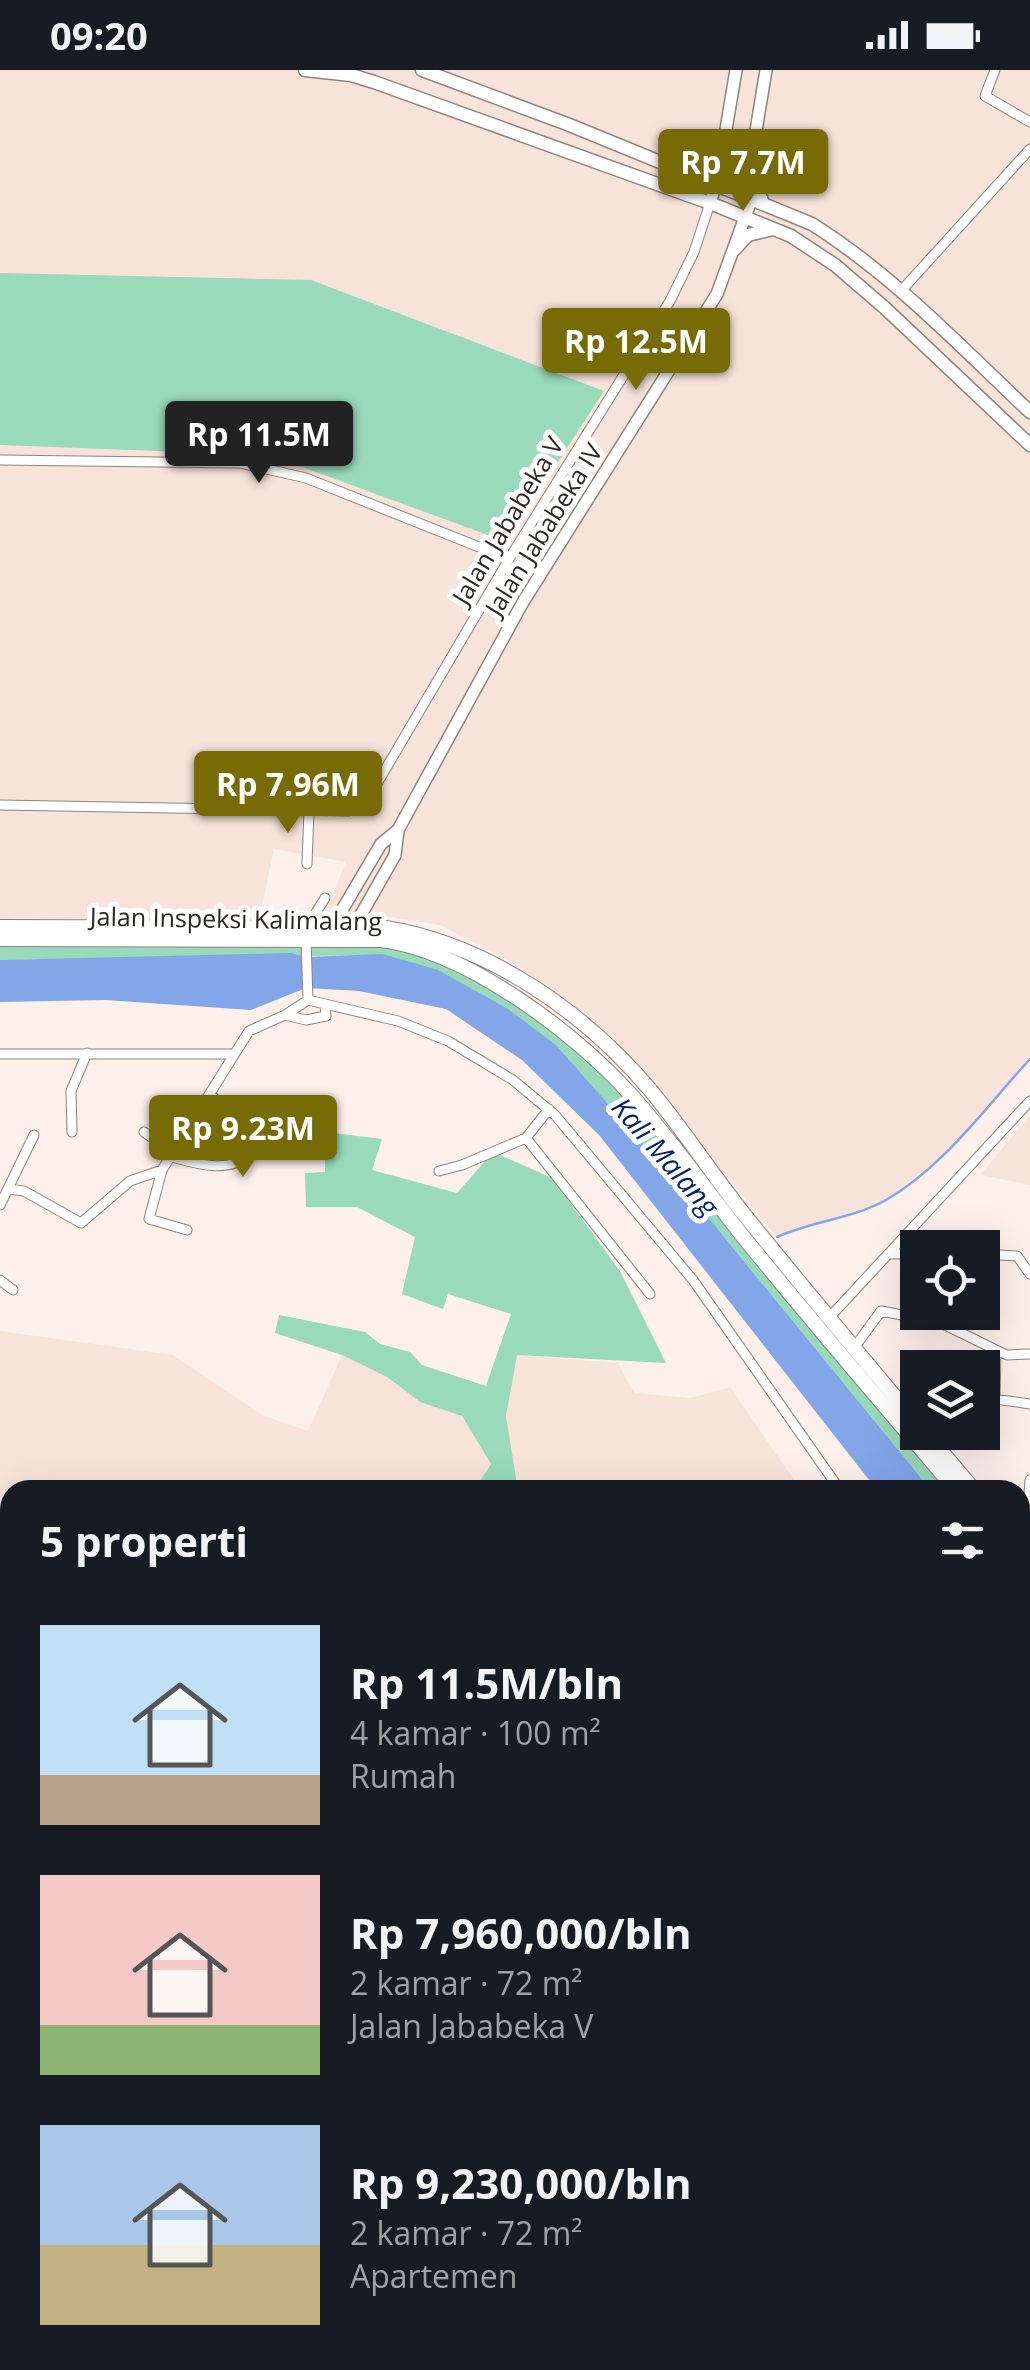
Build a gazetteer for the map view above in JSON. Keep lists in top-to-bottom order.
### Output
{
  "streets": {
    "main road": ["Jalan Inspeksi Kalimalang"],
    "street": ["Jalan Jababeka V", "Jalan Jababeka IV"]
  },
  "crossings": [
    ["Jalan Jababeka IV", "Jalan Inspeksi Kalimalang"]
  ],
  "water": ["Kali Malang"],
  "page": {
    "status": "09:20",
    "price": [
      "Rp 7.7M",
      "Rp 12.5M",
      "Rp 11.5M",
      "Rp 7.96M",
      "Rp 9.23M"
    ],
    "heading": "5 properti",
    "list": [
      {
        "name": "Rp 11.5M/bln",
        "note": "4 kamar · 100 m² · Rumah"
      },
      {
        "name": "Rp 7,960,000/bln",
        "note": "2 kamar · 72 m² · Jalan Jababeka V"
      },
      {
        "name": "Rp 9,230,000/bln",
        "note": "2 kamar · 72 m² · Apartemen"
      }
    ]
  }
}
